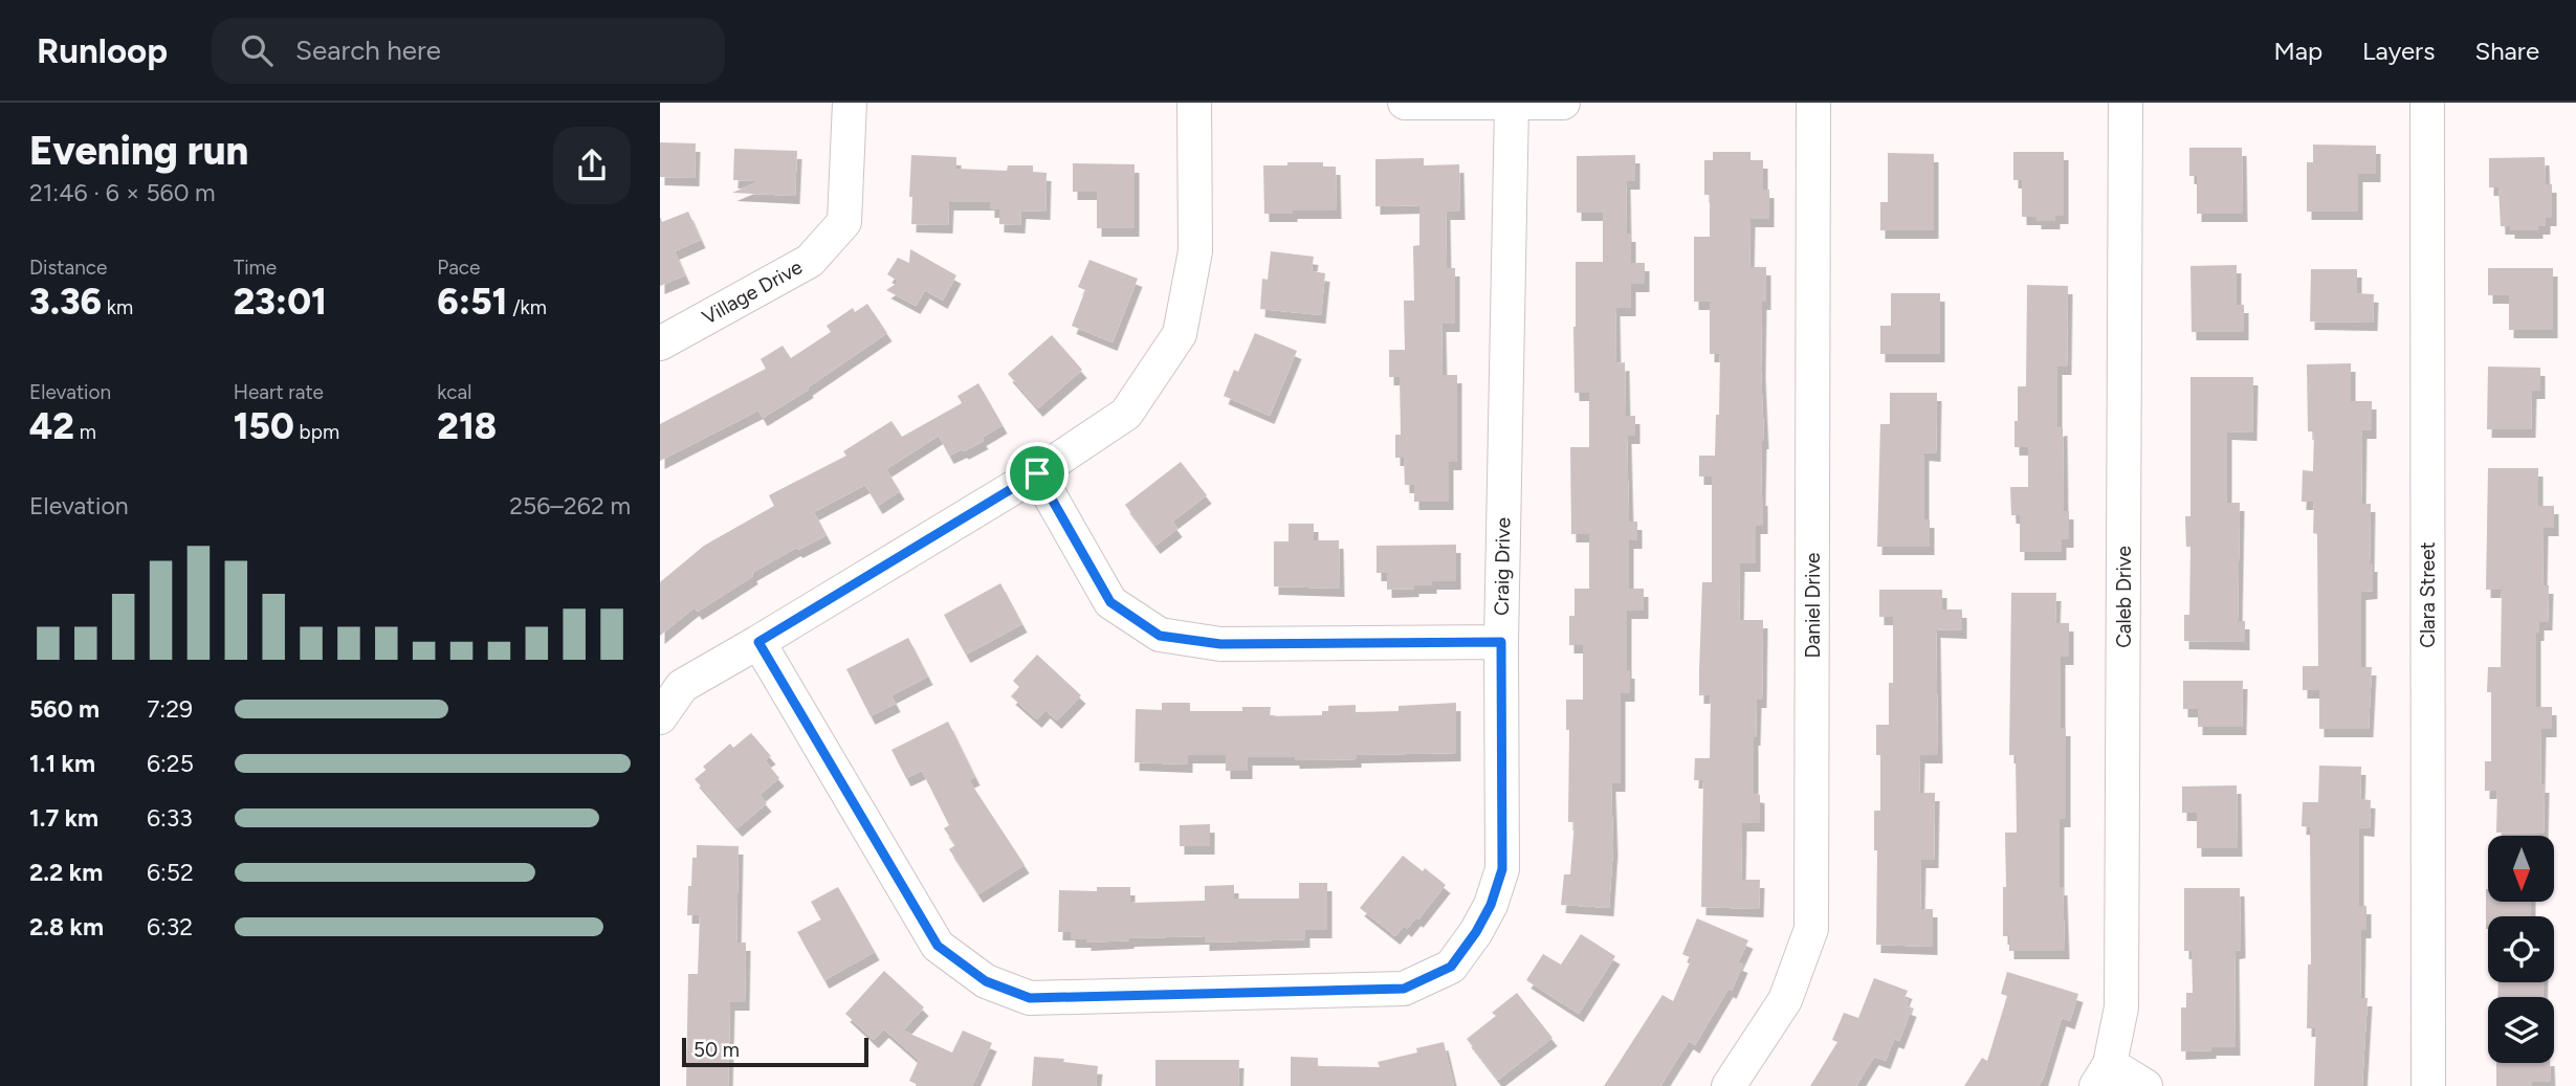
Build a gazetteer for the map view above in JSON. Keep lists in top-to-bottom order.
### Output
{
  "streets": {
    "street": [
      "Village Drive",
      "Craig Drive",
      "Clara Street",
      "Caleb Drive",
      "Daniel Drive"
    ]
  },
  "scale_bar": "50 m",
  "north": "bottom",
  "page": {
    "header": "Runloop",
    "search": "Search here",
    "nav": ["Map", "Layers", "Share"],
    "heading": ["Evening run", "21:46 · 6 × 560 m"],
    "stats": [
      ["Distance", "3.36 km"],
      ["Time", "23:01"],
      ["Pace", "6:51 /km"],
      ["Elevation", "42 m"],
      ["Heart rate", "150 bpm"],
      ["kcal", "218"]
    ],
    "chart": ["Elevation", "256–262 m"],
    "list": [
      {
        "name": "560 m",
        "note": "7:29"
      },
      {
        "name": "1.1 km",
        "note": "6:25"
      },
      {
        "name": "1.7 km",
        "note": "6:33"
      },
      {
        "name": "2.2 km",
        "note": "6:52"
      },
      {
        "name": "2.8 km",
        "note": "6:32"
      }
    ],
    "scale": "50 m"
  }
}
